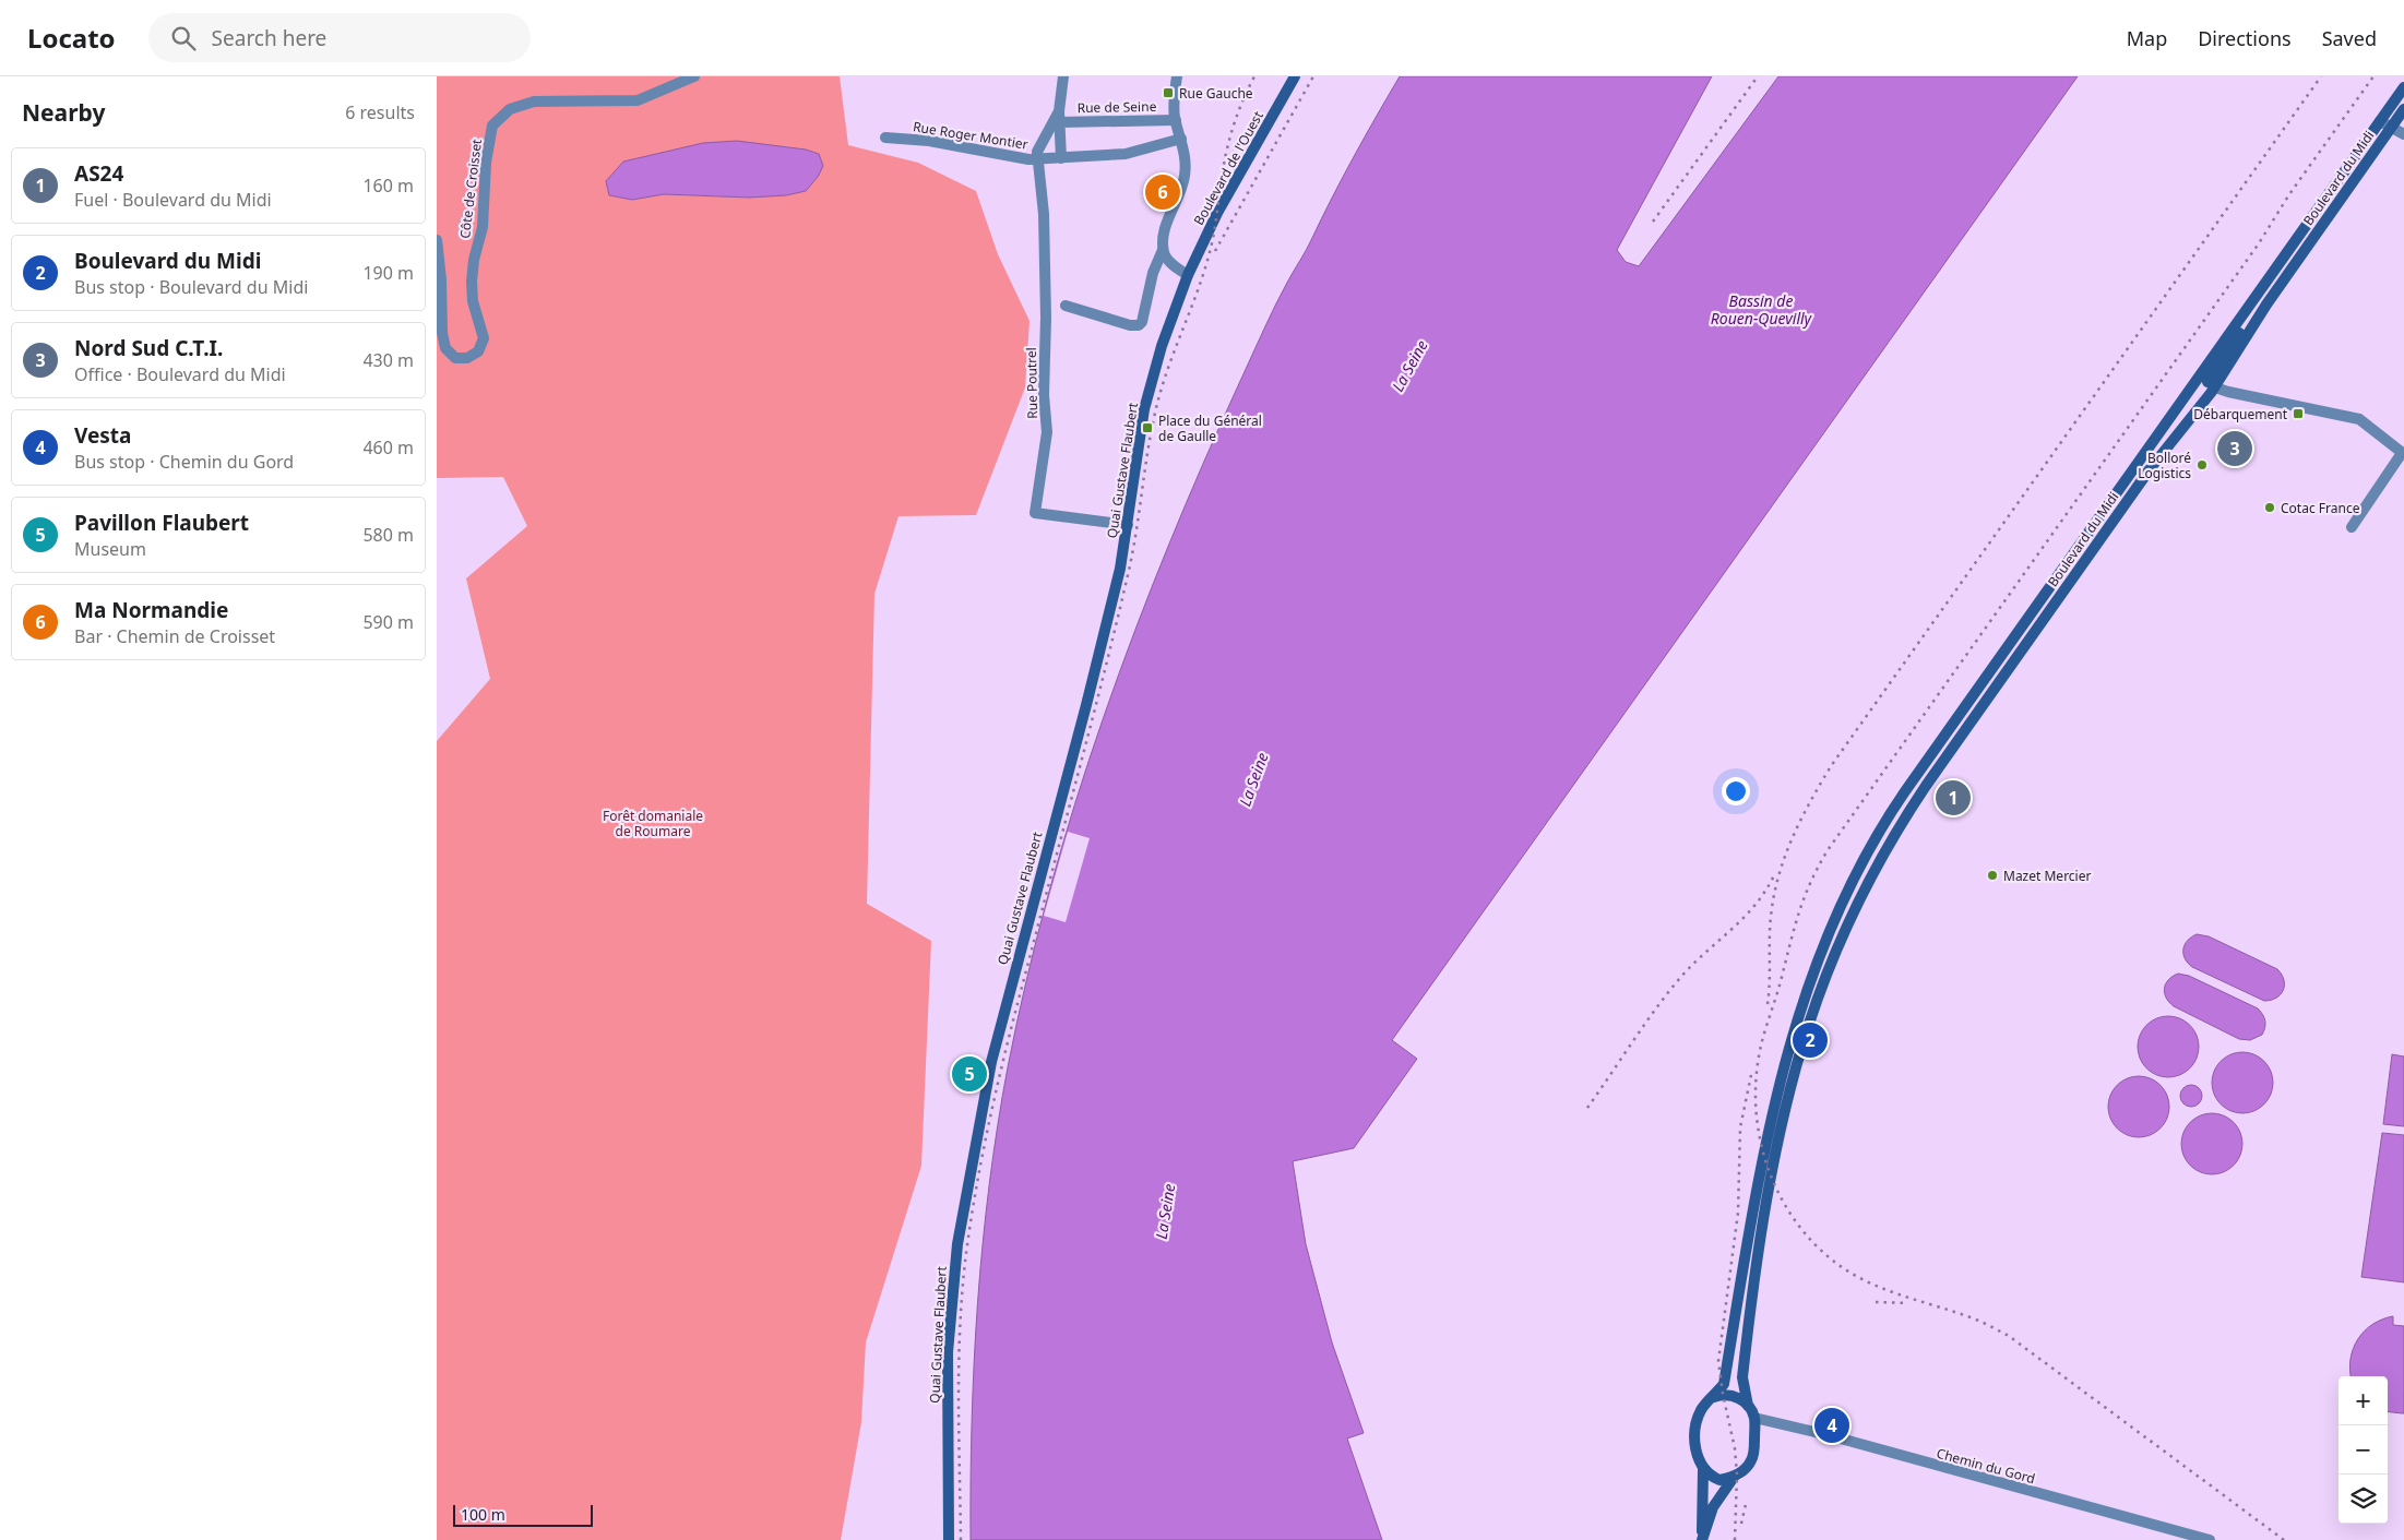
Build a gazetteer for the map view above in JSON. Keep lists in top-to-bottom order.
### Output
{
  "streets": {
    "main road": ["Boulevard de l'Ouest", "Boulevard du Midi", "Quai Gustave Flaubert"],
    "street": [
      "Rue de Seine",
      "Rue Roger Montier",
      "Côte de Croisset",
      "Rue Poutrel",
      "Chemin du Gord"
    ]
  },
  "crossings": [
    ["Rue Roger Montier", "Rue Poutrel"],
    ["Boulevard de l'Ouest", "Quai Gustave Flaubert"],
    ["Boulevard du Midi", "Chemin du Gord"],
    ["Rue Poutrel", "Quai Gustave Flaubert"]
  ],
  "water": ["Bassin de Rouen-Quevilly", "La Seine"],
  "parks": ["Forêt domaniale de Roumare"],
  "places": {
    "transit": ["Rue Gauche", "Débarquement", "Place du Général de Gaulle"],
    "other": ["Bolloré Logistics", "Cotac France", "Mazet Mercier"]
  },
  "scale_bar": "100 m",
  "page": {
    "header": "Locato",
    "search": "Search here",
    "nav": ["Map", "Directions", "Saved"],
    "heading": ["Nearby", "6 results"],
    "list": [
      {
        "mark": "1",
        "name": "AS24",
        "note": "Fuel · Boulevard du Midi",
        "value": "160 m"
      },
      {
        "mark": "2",
        "name": "Boulevard du Midi",
        "note": "Bus stop · Boulevard du Midi",
        "value": "190 m"
      },
      {
        "mark": "3",
        "name": "Nord Sud C.T.I.",
        "note": "Office · Boulevard du Midi",
        "value": "430 m"
      },
      {
        "mark": "4",
        "name": "Vesta",
        "note": "Bus stop · Chemin du Gord",
        "value": "460 m"
      },
      {
        "mark": "5",
        "name": "Pavillon Flaubert",
        "note": "Museum",
        "value": "580 m"
      },
      {
        "mark": "6",
        "name": "Ma Normandie",
        "note": "Bar · Chemin de Croisset",
        "value": "590 m"
      }
    ],
    "pins": [
      "6",
      "3",
      "1",
      "2",
      "5",
      "4"
    ],
    "map_buttons": ["+", "−"],
    "scale": "100 m"
  }
}
